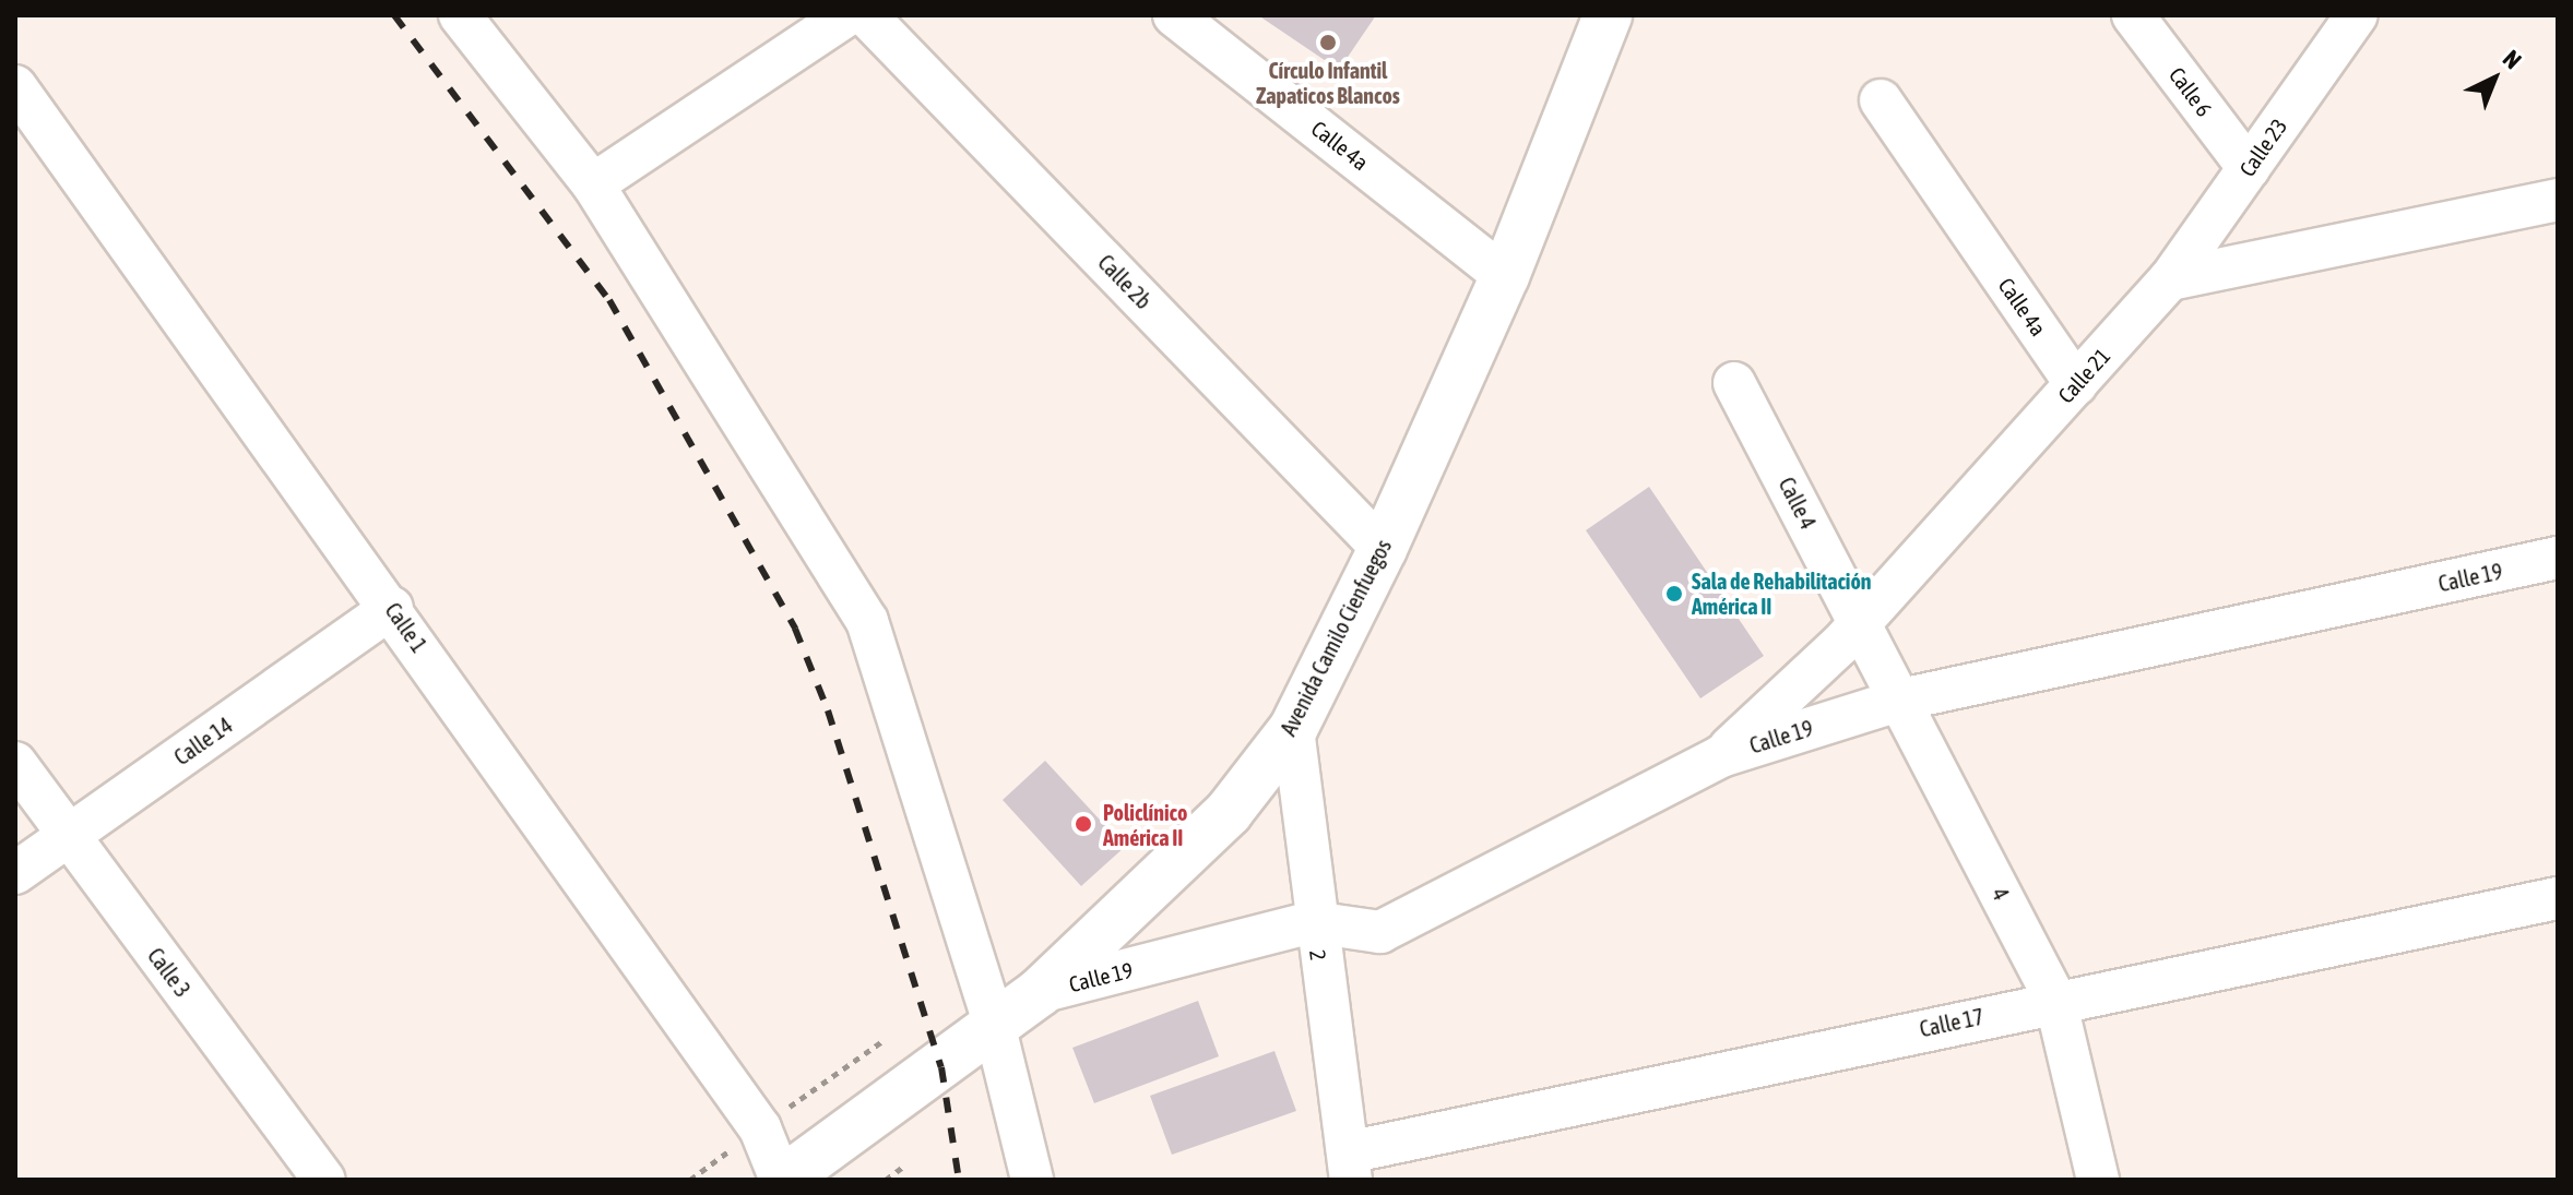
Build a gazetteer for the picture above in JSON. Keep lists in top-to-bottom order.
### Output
{
  "streets": {
    "street": [
      "Calle 6",
      "Calle 4a",
      "Calle 23",
      "Calle 2b",
      "Calle 21",
      "Calle 4",
      "Calle 19",
      "Calle 1",
      "Avenida Camilo Cienfuegos",
      "Calle 14",
      "4",
      "2",
      "Calle 3",
      "Calle 17"
    ]
  },
  "crossings": [
    ["Calle 6", "Calle 23"],
    ["Calle 4a", "Calle 21"],
    ["Calle 4a", "Avenida Camilo Cienfuegos"],
    ["Calle 23", "Calle 21"],
    ["Calle 2b", "Avenida Camilo Cienfuegos"],
    ["Calle 21", "Calle 4"],
    ["Calle 21", "Calle 19"],
    ["Calle 21", "4"],
    ["Calle 4", "4"],
    ["Calle 19", "Avenida Camilo Cienfuegos"],
    ["Calle 19", "4"],
    ["Calle 19", "2"],
    ["Calle 1", "Avenida Camilo Cienfuegos"],
    ["Calle 1", "Calle 14"],
    ["Avenida Camilo Cienfuegos", "2"],
    ["Calle 14", "Calle 3"],
    ["4", "Calle 17"],
    ["2", "Calle 17"]
  ],
  "places": ["Círculo Infantil Zapaticos Blancos", "Sala de Rehabilitación América II", "Policlínico América II"],
  "north": "top right"
}
